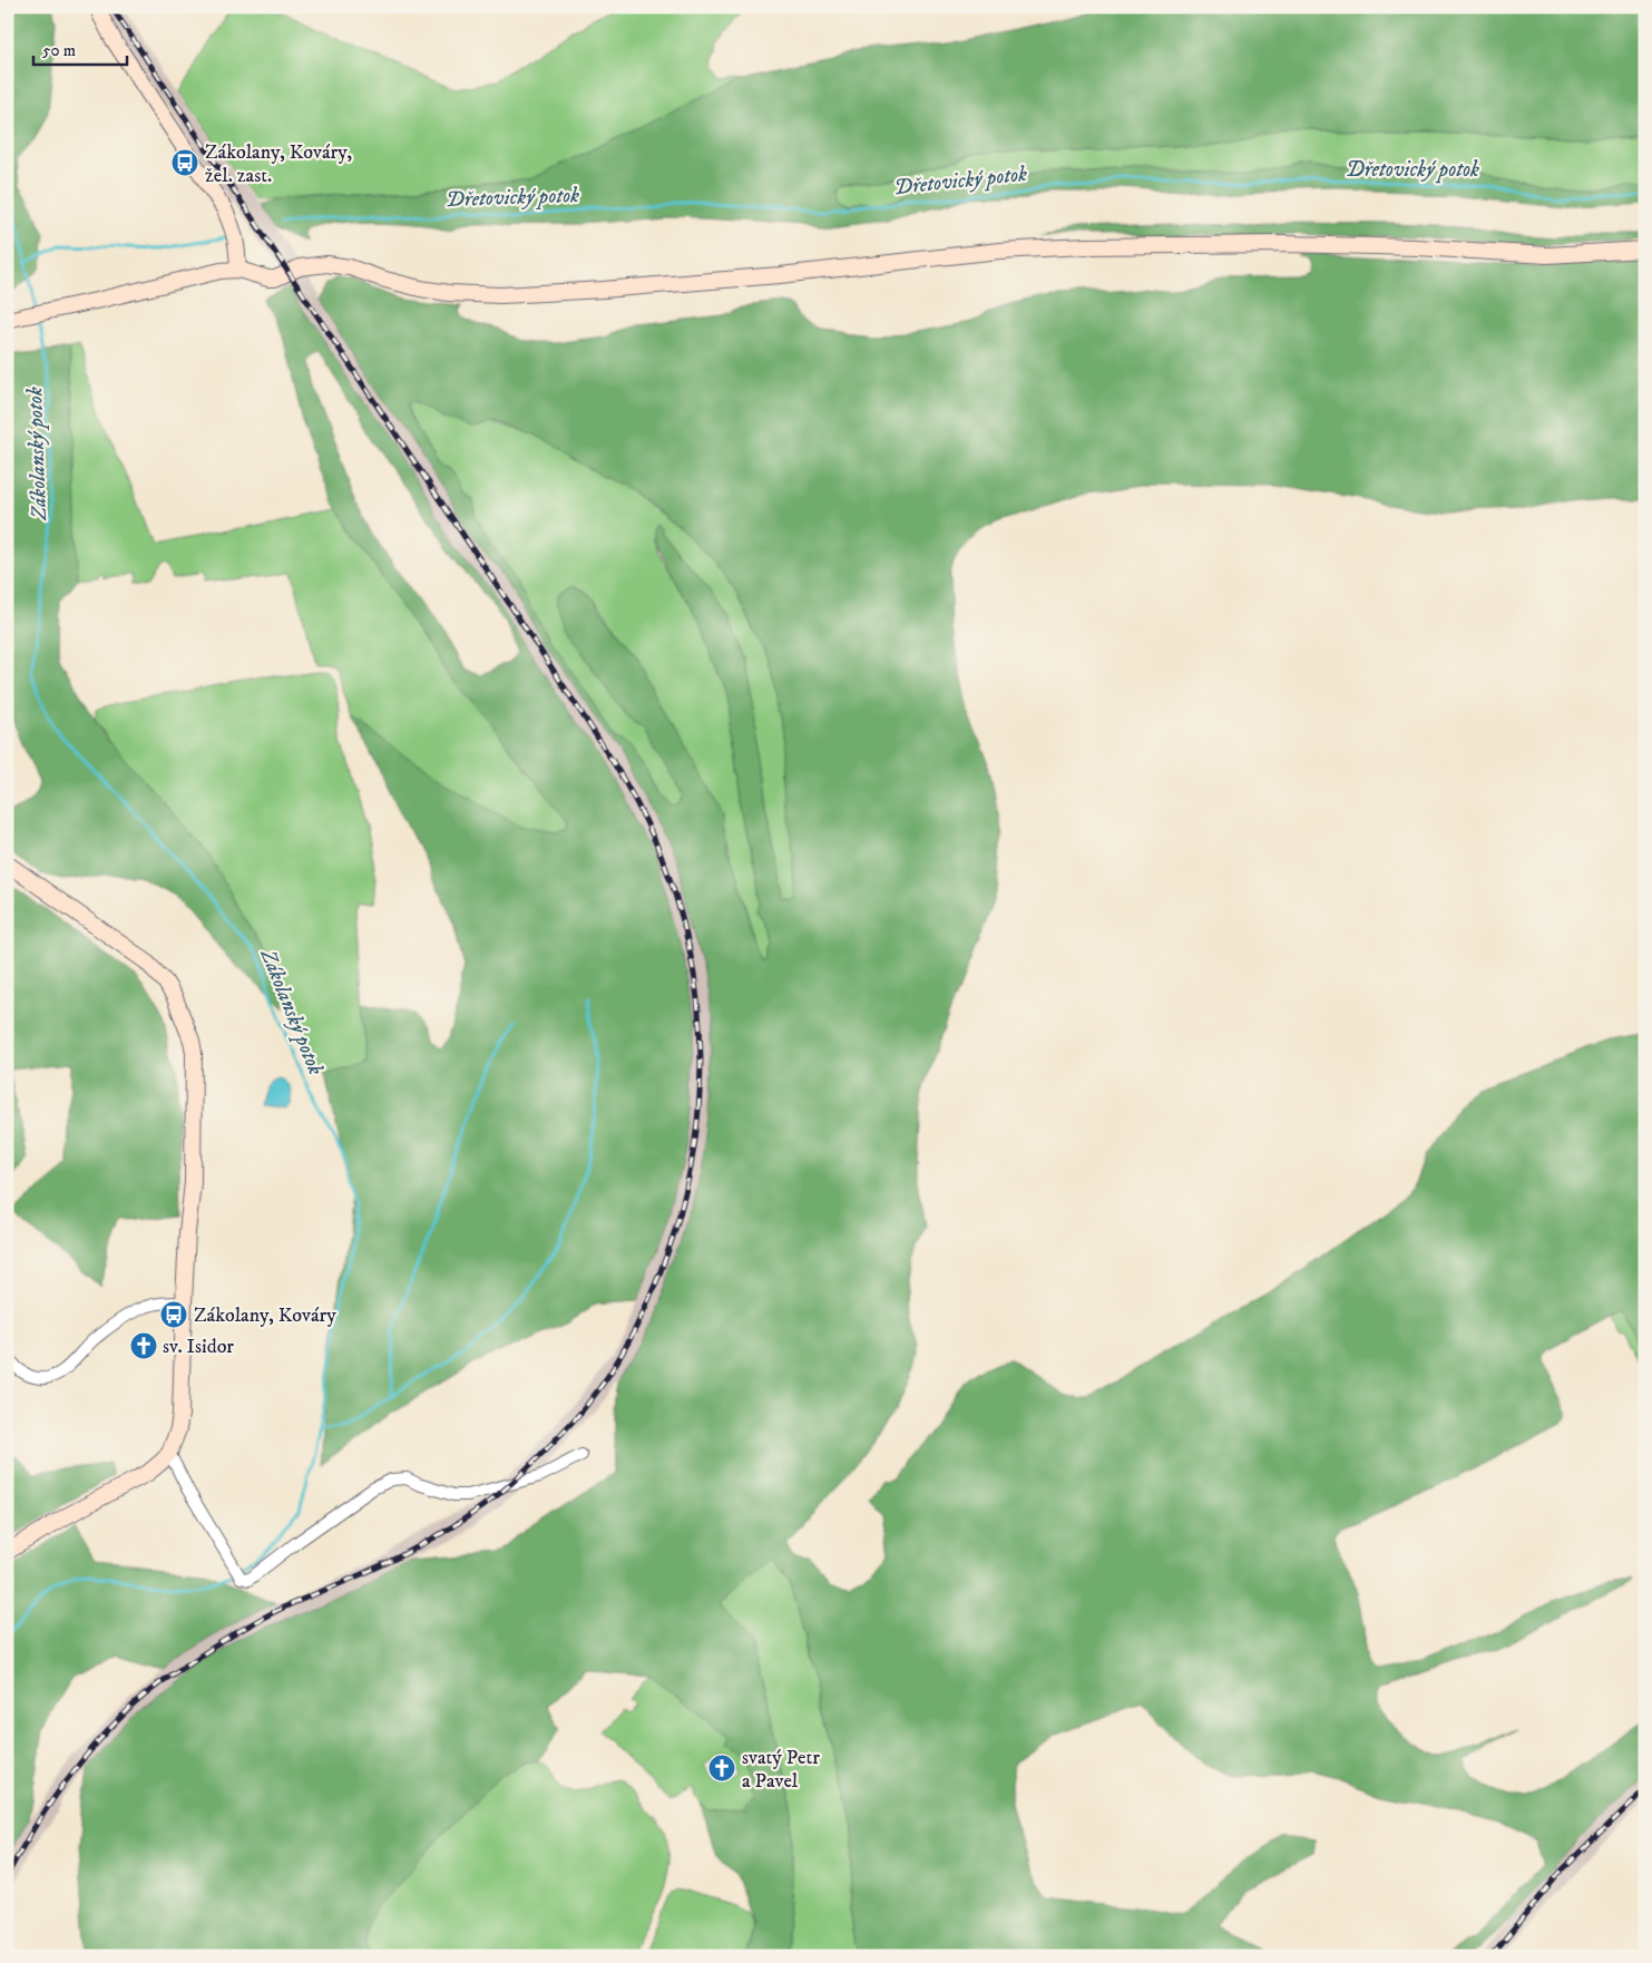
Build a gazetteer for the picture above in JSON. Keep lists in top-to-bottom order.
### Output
{
  "water": ["Dřetovický potok", "Zákolanský potok"],
  "places": {
    "bus stop": ["Zákolany, Kováry, žel. zast.", "Zákolany, Kováry"],
    "church": ["sv. Isidor", "svatý Petr a Pavel"]
  },
  "scale_bar": "50 m"
}
